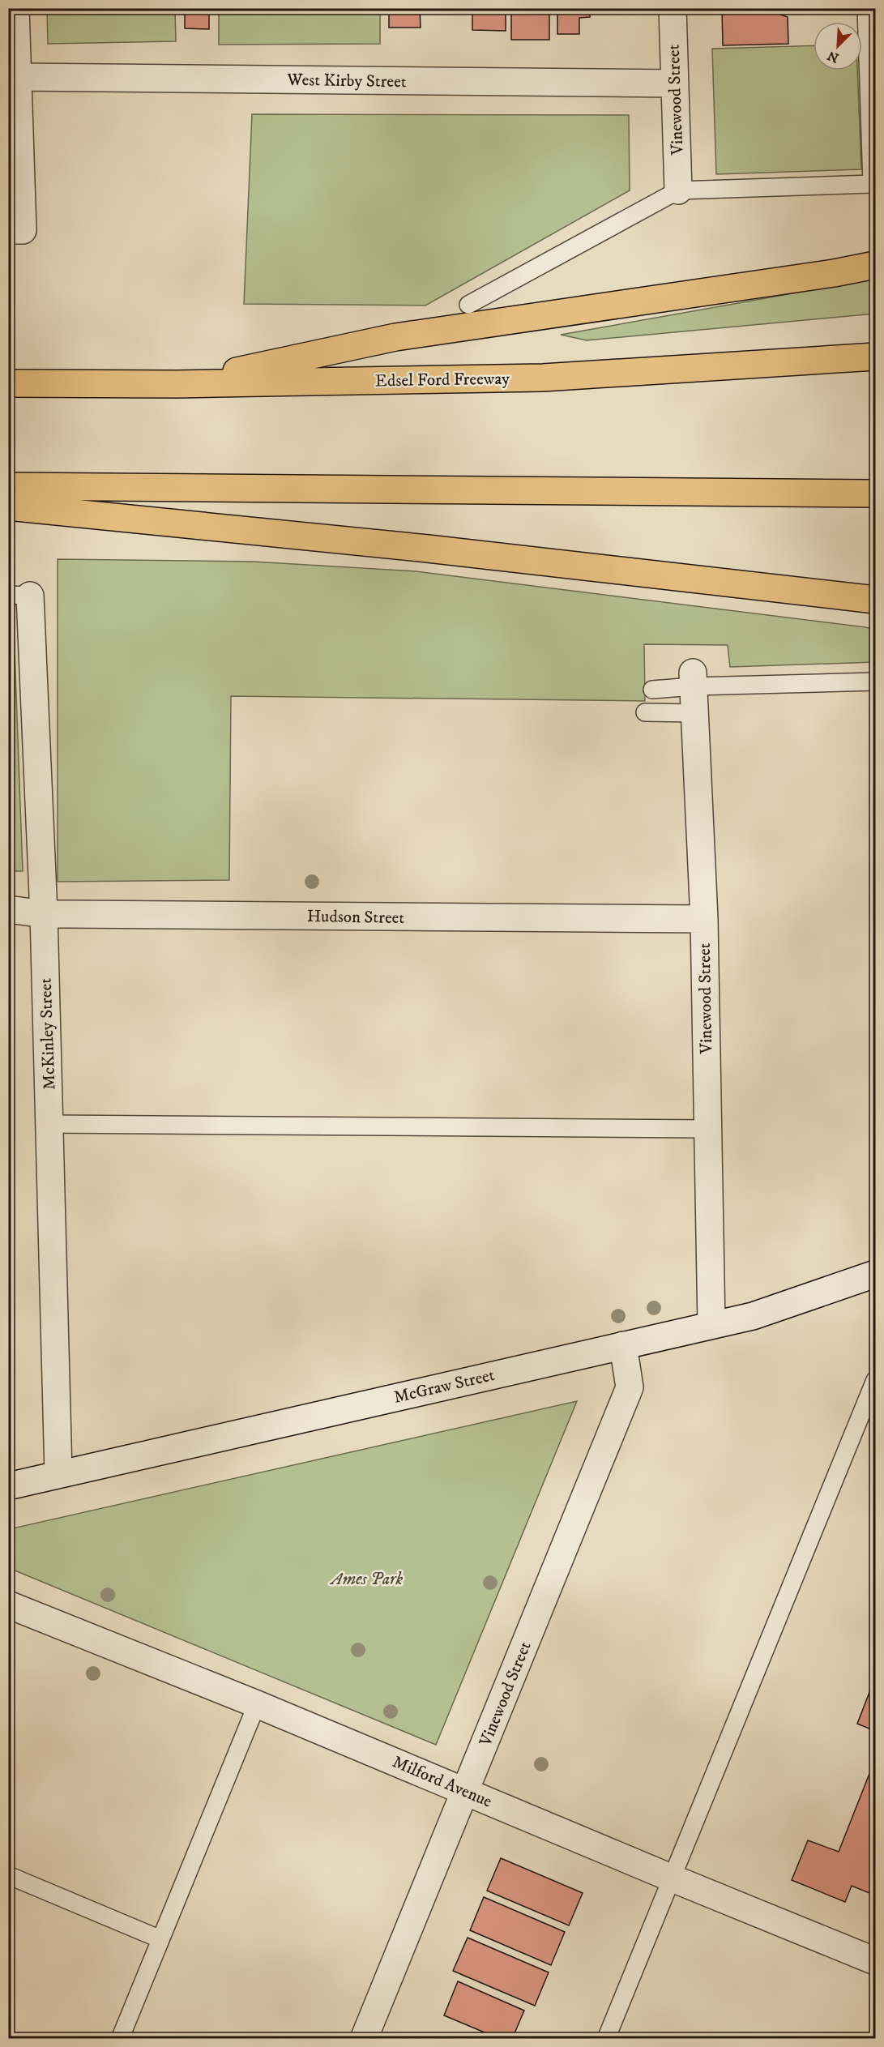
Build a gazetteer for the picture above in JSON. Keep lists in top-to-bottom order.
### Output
{
  "streets": {
    "highway": ["Edsel Ford Freeway"],
    "street": [
      "West Kirby Street",
      "Vinewood Street",
      "Hudson Street",
      "McKinley Street",
      "McGraw Street",
      "Milford Avenue"
    ]
  },
  "crossings": [
    ["West Kirby Street", "Vinewood Street"],
    ["Vinewood Street", "Hudson Street"],
    ["Vinewood Street", "McGraw Street"],
    ["Vinewood Street", "Milford Avenue"],
    ["Hudson Street", "McKinley Street"],
    ["McKinley Street", "McGraw Street"]
  ],
  "parks": ["Ames Park"],
  "north": "bottom left"
}
